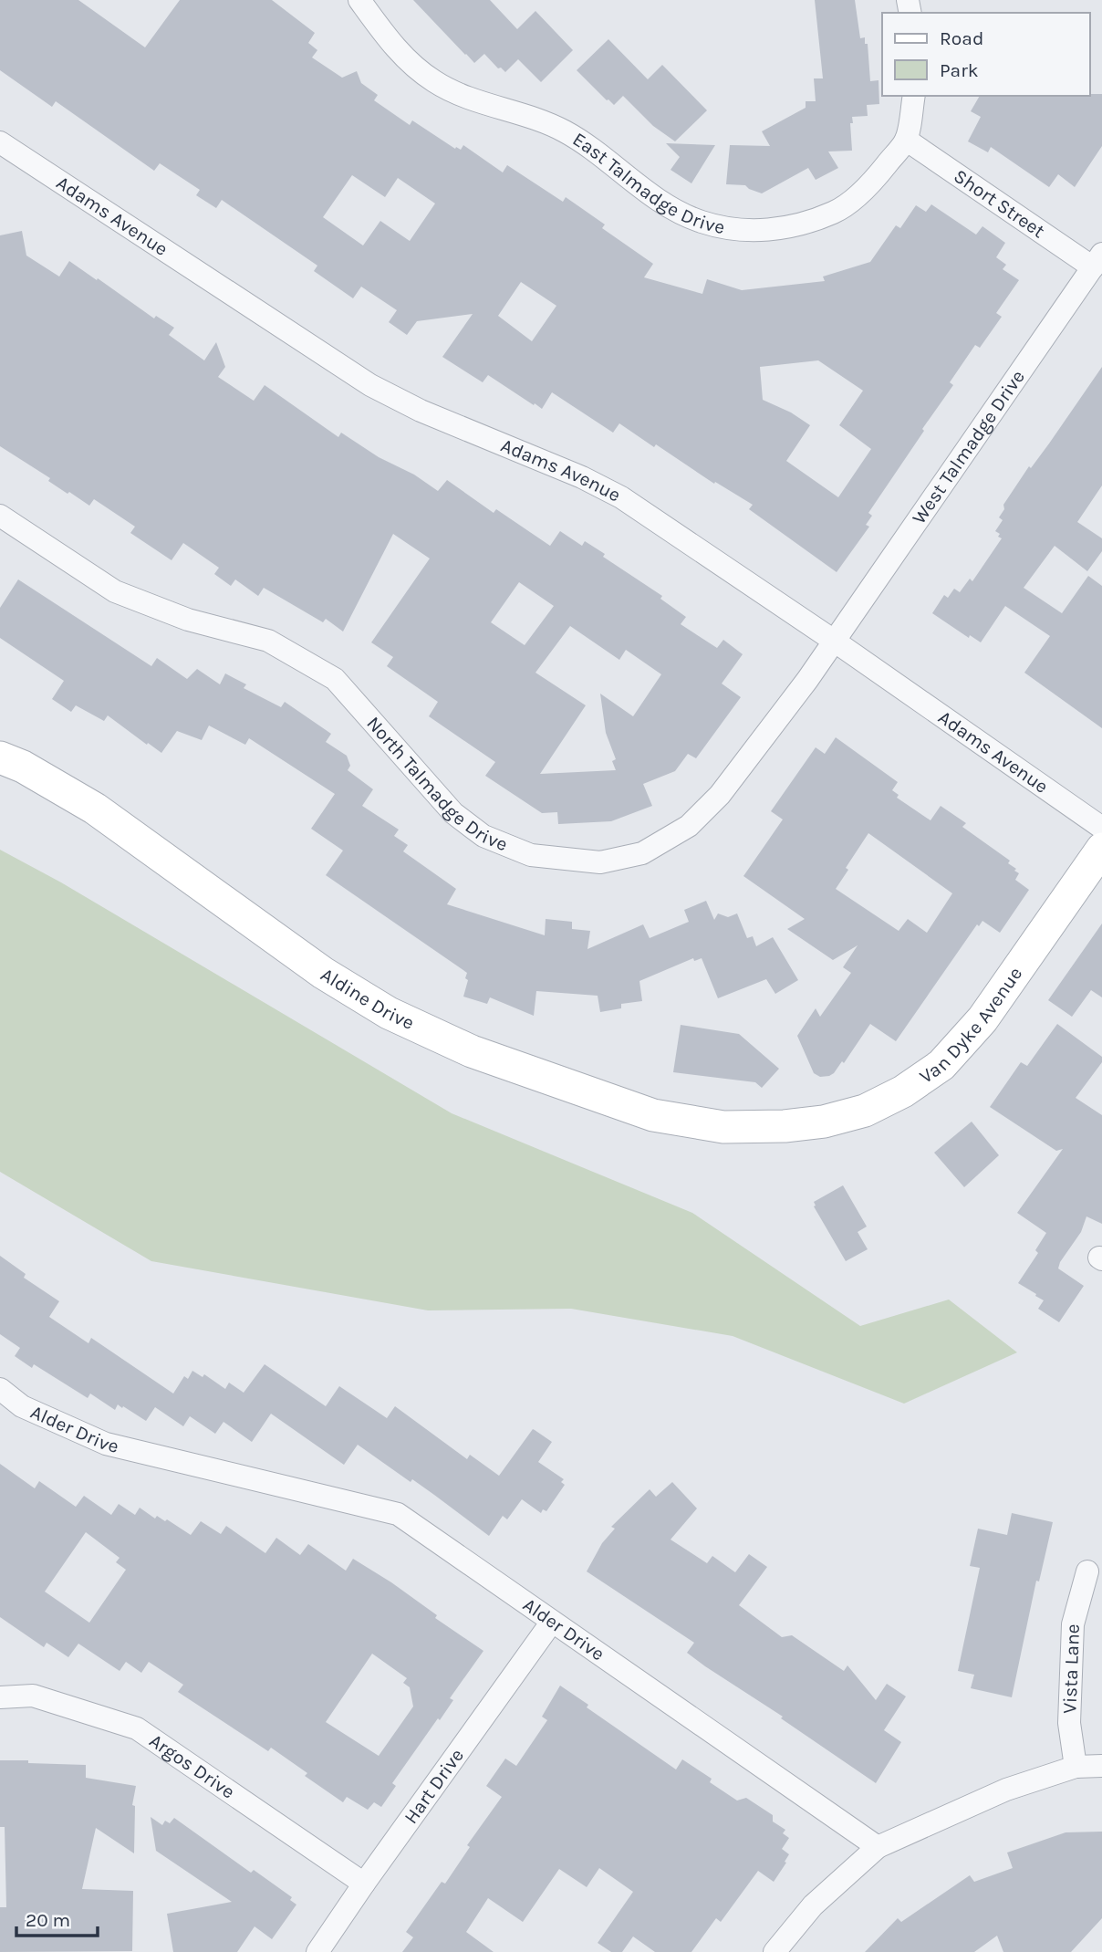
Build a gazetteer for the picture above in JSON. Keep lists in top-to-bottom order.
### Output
{
  "streets": {
    "main road": ["Aldine Drive", "Van Dyke Avenue"],
    "street": [
      "East Talmadge Drive",
      "Short Street",
      "Adams Avenue",
      "West Talmadge Drive",
      "North Talmadge Drive",
      "Alder Drive",
      "Vista Lane",
      "Argos Drive",
      "Hart Drive"
    ]
  },
  "crossings": [
    ["East Talmadge Drive", "Short Street"],
    ["Short Street", "West Talmadge Drive"],
    ["Adams Avenue", "West Talmadge Drive"],
    ["Adams Avenue", "North Talmadge Drive"],
    ["West Talmadge Drive", "North Talmadge Drive"],
    ["Aldine Drive", "Van Dyke Avenue"],
    ["Alder Drive", "Hart Drive"],
    ["Argos Drive", "Hart Drive"]
  ],
  "legend": ["Road", "Park"],
  "scale_bar": "20 m"
}
